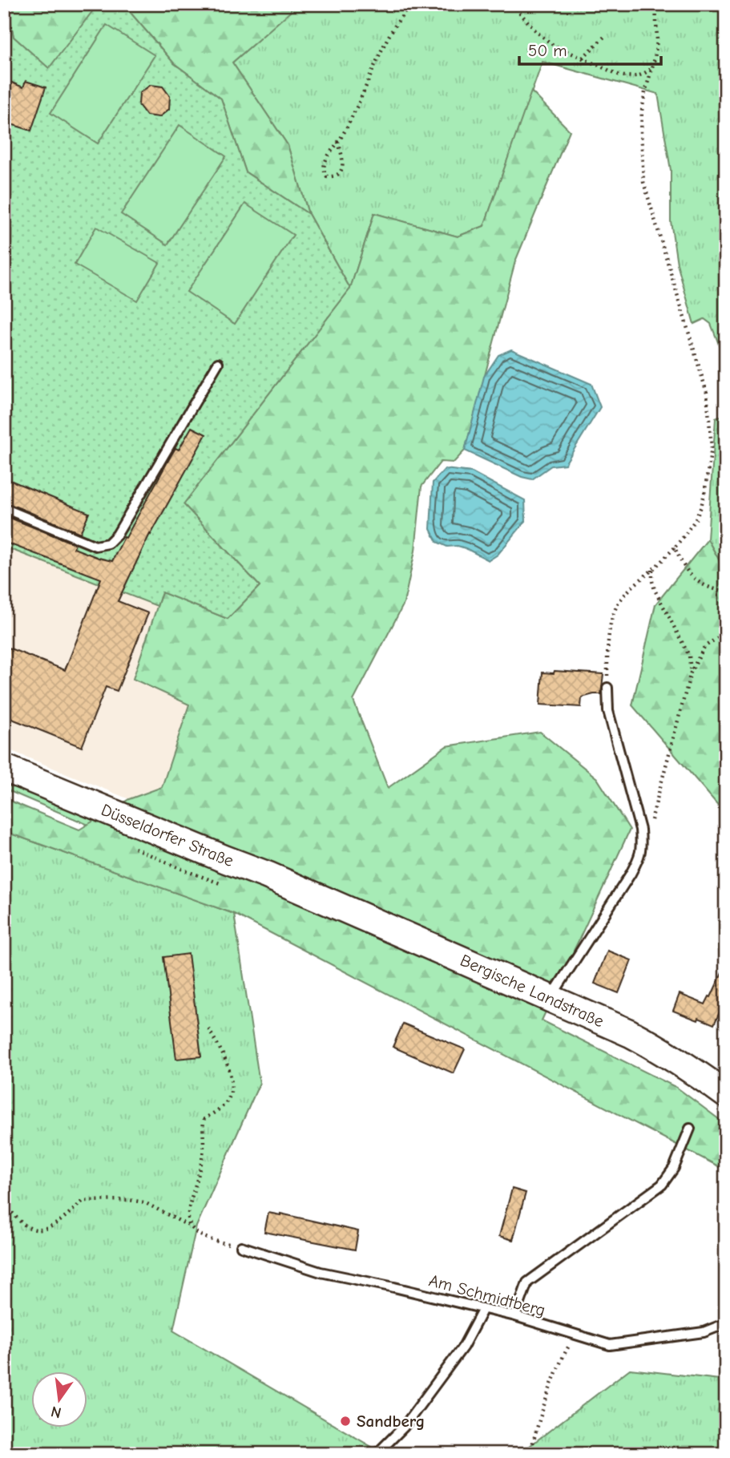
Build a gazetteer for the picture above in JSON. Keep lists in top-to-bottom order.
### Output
{
  "streets": {
    "main road": ["Düsseldorfer Straße", "Bergische Landstraße"],
    "lane": ["Am Schmidtberg"]
  },
  "crossings": [
    ["Düsseldorfer Straße", "Bergische Landstraße"]
  ],
  "places": ["Sandberg"],
  "scale_bar": "50 m",
  "north": "bottom"
}
